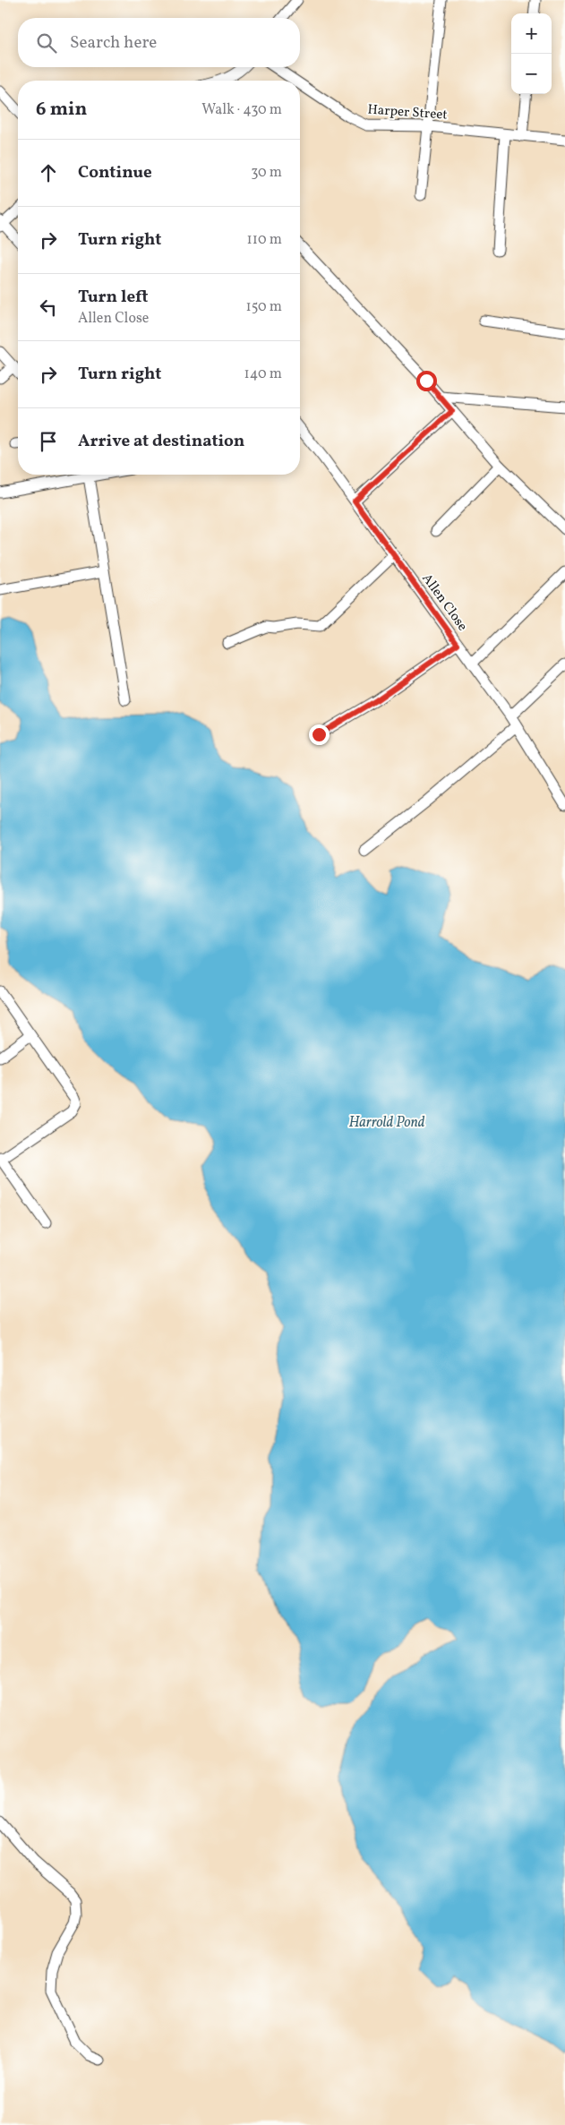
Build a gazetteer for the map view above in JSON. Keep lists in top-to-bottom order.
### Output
{
  "streets": {
    "street": ["Harper Street", "Allen Close"]
  },
  "water": ["Harrold Pond"],
  "page": {
    "map_buttons": ["+", "−"],
    "search": "Search here",
    "heading": ["6 min", "Walk · 430 m"],
    "list": [
      ["Continue", "30 m"],
      ["Turn right", "110 m"],
      ["Turn left", "Allen Close", "150 m"],
      ["Turn right", "140 m"],
      "Arrive at destination"
    ]
  }
}
